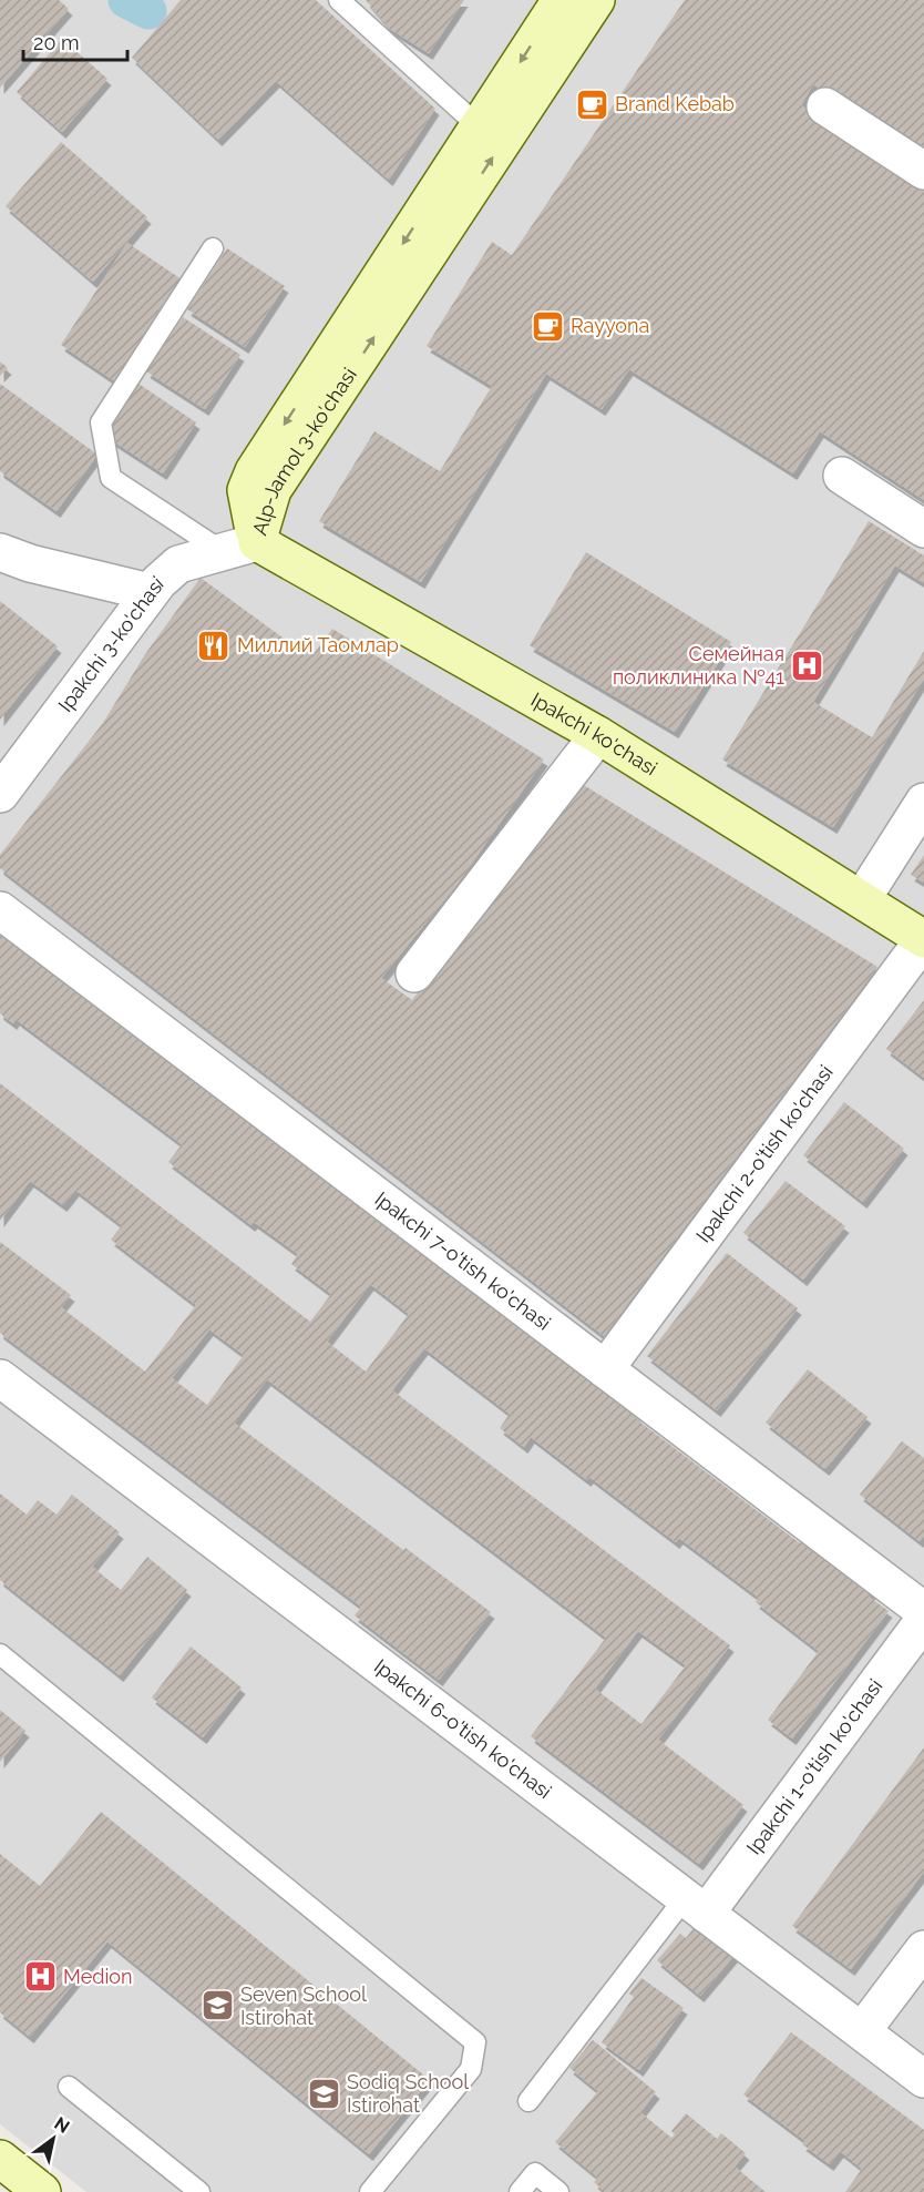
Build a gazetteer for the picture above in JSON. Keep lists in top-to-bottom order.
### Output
{
  "streets": {
    "main road": ["Alp-Jamol 3-ko'chasi", "Ipakchi ko'chasi"],
    "street": [
      "Ipakchi 3-ko'chasi",
      "Ipakchi 2-o'tish ko'chasi",
      "Ipakchi 7-o'tish ko'chasi",
      "Ipakchi 6-o'tish ko'chasi",
      "Ipakchi 1-o'tish ko'chasi"
    ]
  },
  "crossings": [
    ["Alp-Jamol 3-ko'chasi", "Ipakchi 3-ko'chasi"],
    ["Alp-Jamol 3-ko'chasi", "Ipakchi ko'chasi"],
    ["Ipakchi 3-ko'chasi", "Ipakchi ko'chasi"],
    ["Ipakchi ko'chasi", "Ipakchi 2-o'tish ko'chasi"],
    ["Ipakchi 2-o'tish ko'chasi", "Ipakchi 7-o'tish ko'chasi"],
    ["Ipakchi 6-o'tish ko'chasi", "Ipakchi 1-o'tish ko'chasi"]
  ],
  "places": {
    "cafe": ["Brand Kebab", "Rayyona"],
    "restaurant": ["Миллий Таомлар"],
    "hospital": ["Семейная поликлиника №41", "Medion"],
    "school or university": ["Seven School Istirohat", "Sodiq School Istirohat"]
  },
  "scale_bar": "20 m",
  "north": "top right"
}
